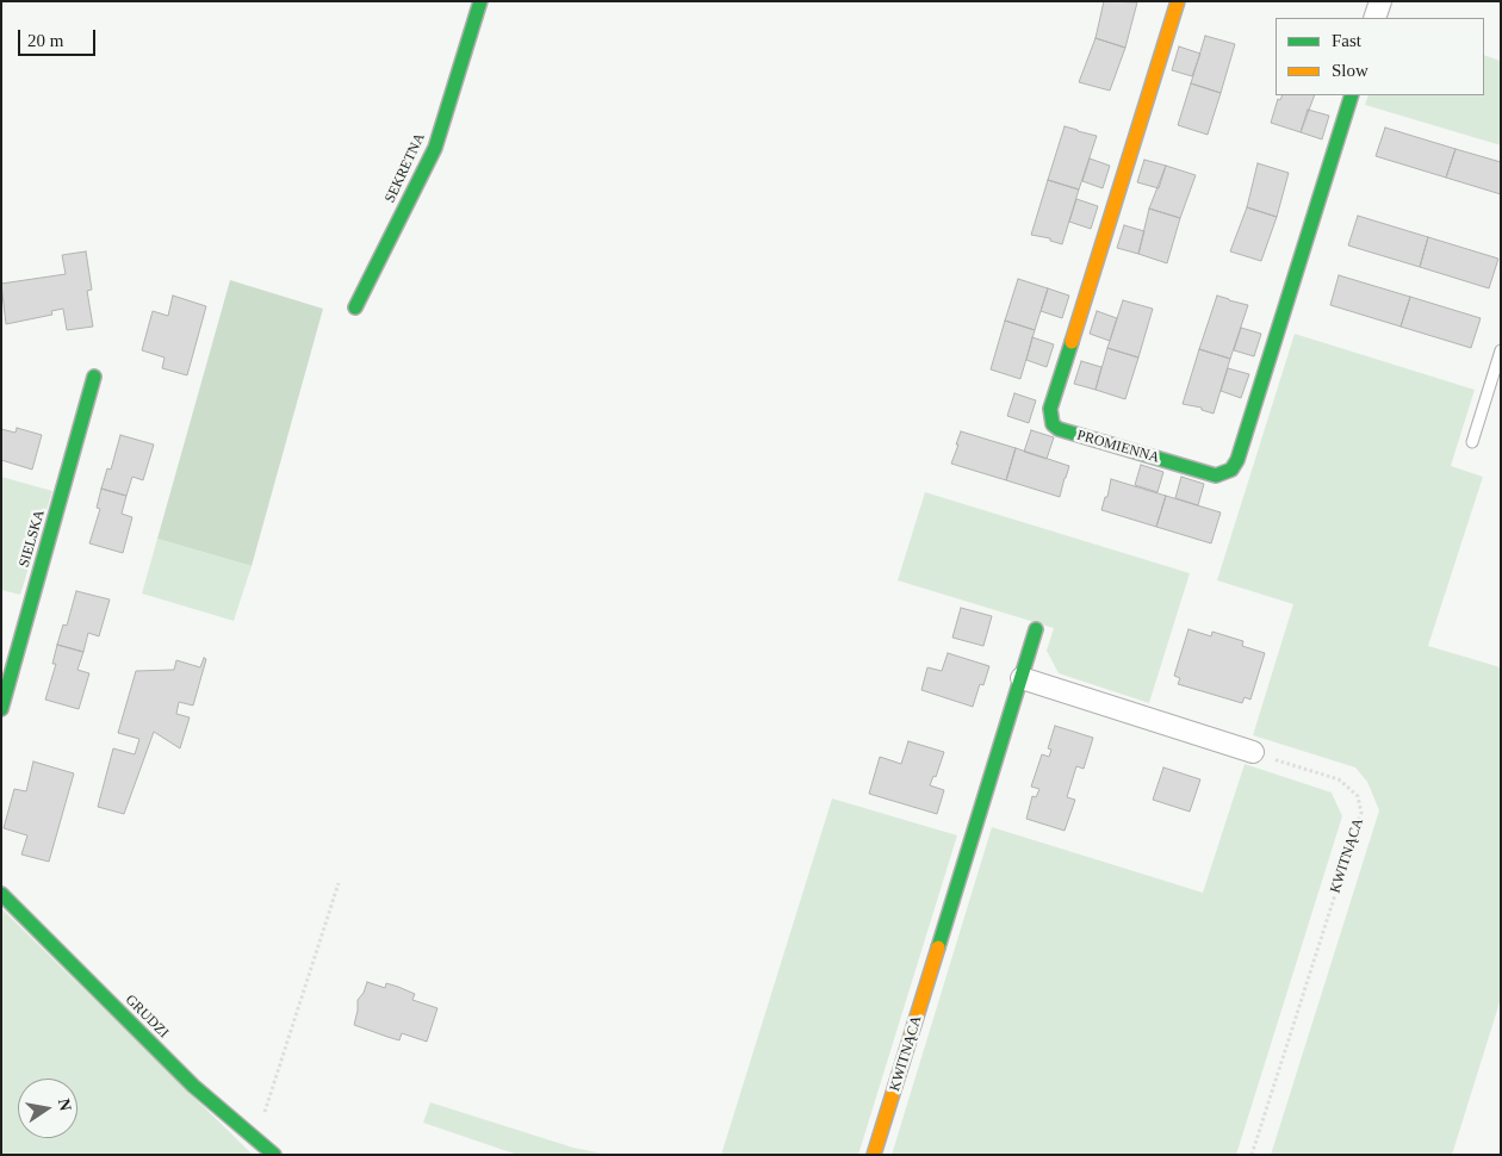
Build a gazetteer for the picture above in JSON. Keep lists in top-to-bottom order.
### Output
{
  "streets": {
    "street": [
      "SEKRETNA",
      "PROMIENNA",
      "SIELSKA",
      "KWITNĄCA",
      "GRUDZI"
    ]
  },
  "legend": ["Fast", "Slow"],
  "scale_bar": "20 m",
  "north": "right"
}
